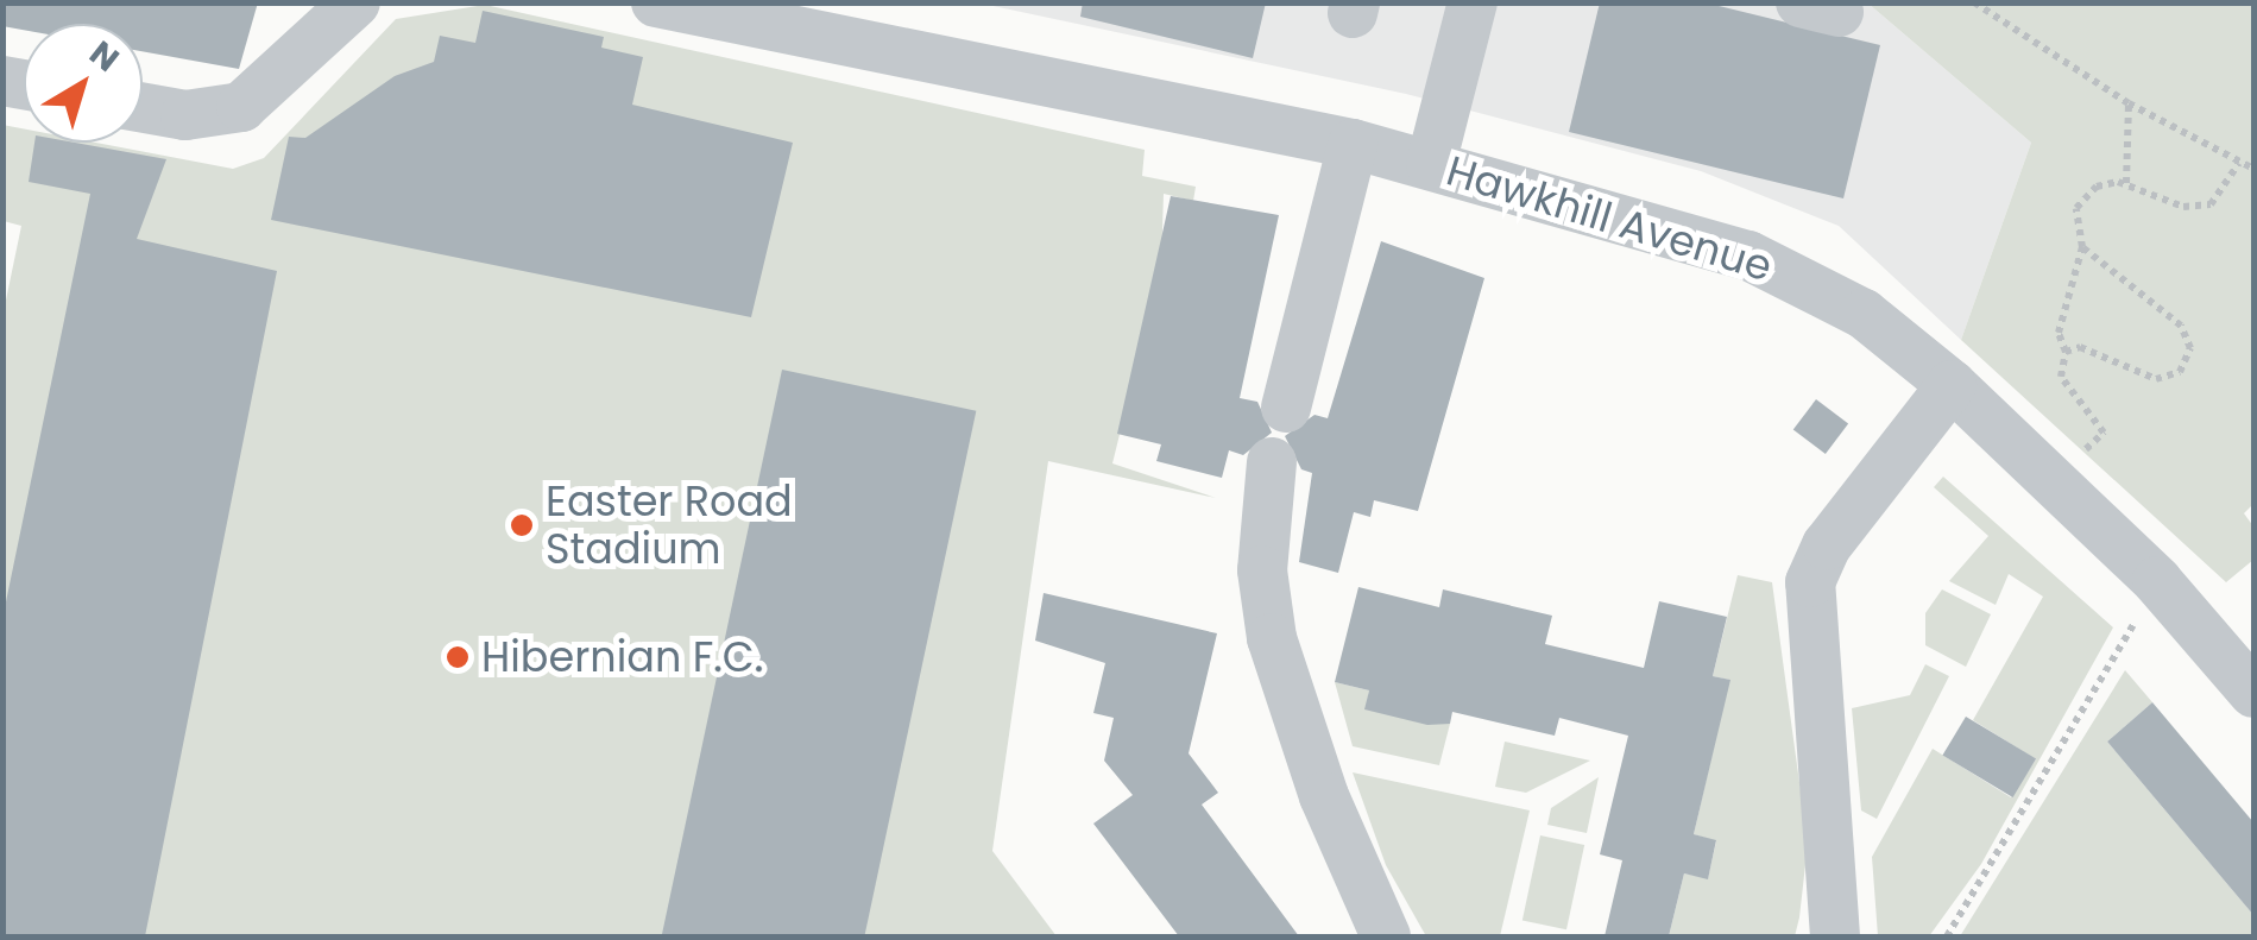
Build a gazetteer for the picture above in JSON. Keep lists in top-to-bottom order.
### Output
{
  "streets": {
    "street": ["Hawkhill Avenue"]
  },
  "places": ["Easter Road Stadium", "Hibernian F.C."],
  "north": "top right"
}
